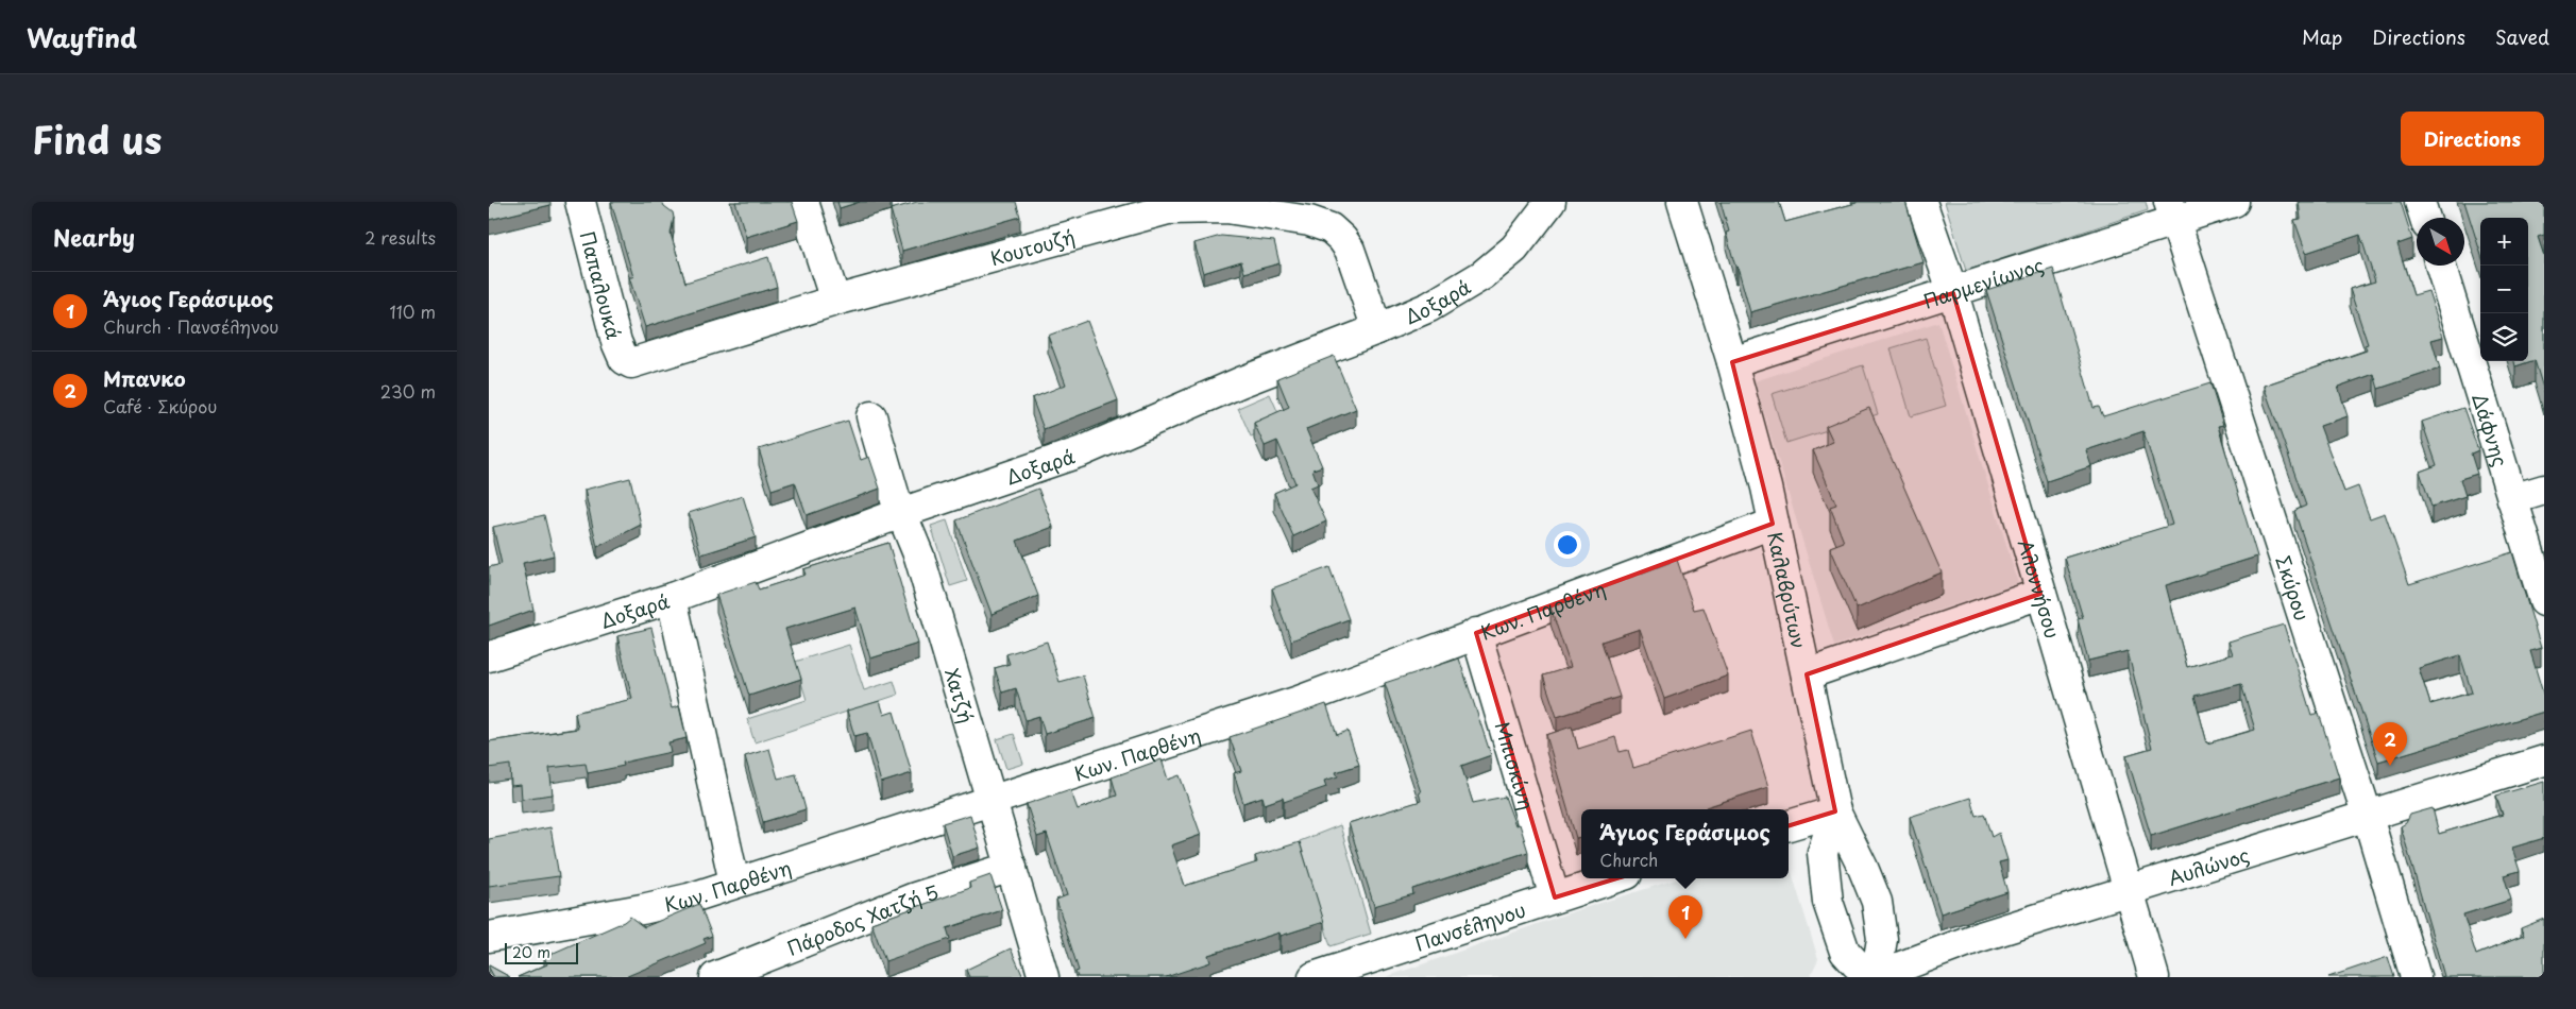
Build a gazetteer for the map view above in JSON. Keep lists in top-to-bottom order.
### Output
{
  "streets": {
    "street": [
      "Κουτουζή",
      "Παρμενίωνος",
      "Παπαλουκά",
      "Δοξαρά",
      "Δάφνης",
      "Σκύρου",
      "Αλοννήσου",
      "Καλαβρύτων",
      "Κων. Παρθένη",
      "Χατζή",
      "Μπισκίνη",
      "Αυλώνος",
      "Πάροδος Χατζή 5",
      "Πανσέληνου"
    ]
  },
  "crossings": [
    ["Κουτουζή", "Παπαλουκά"],
    ["Κουτουζή", "Δοξαρά"],
    ["Παρμενίωνος", "Σκύρου"],
    ["Παρμενίωνος", "Αλοννήσου"],
    ["Παρμενίωνος", "Καλαβρύτων"],
    ["Δοξαρά", "Χατζή"],
    ["Σκύρου", "Αυλώνος"],
    ["Αλοννήσου", "Αυλώνος"],
    ["Καλαβρύτων", "Κων. Παρθένη"],
    ["Καλαβρύτων", "Αυλώνος"],
    ["Κων. Παρθένη", "Χατζή"],
    ["Κων. Παρθένη", "Μπισκίνη"],
    ["Χατζή", "Πάροδος Χατζή 5"],
    ["Μπισκίνη", "Πανσέληνου"]
  ],
  "scale_bar": "20 m",
  "north": "bottom right",
  "page": {
    "header": "Wayfind",
    "nav": ["Map", "Directions", "Saved"],
    "title": "Find us",
    "buttons": "Directions",
    "heading": ["Nearby", "2 results"],
    "map_buttons": ["+", "−"],
    "list": [
      {
        "mark": "1",
        "name": "Άγιος Γεράσιμος",
        "note": "Church · Πανσέληνου",
        "value": "110 m"
      },
      {
        "mark": "2",
        "name": "Μπανκο",
        "note": "Café · Σκύρου",
        "value": "230 m"
      }
    ],
    "pins": ["2", "1"],
    "popup": ["Άγιος Γεράσιμος", "Church"],
    "scale": "20 m"
  }
}
